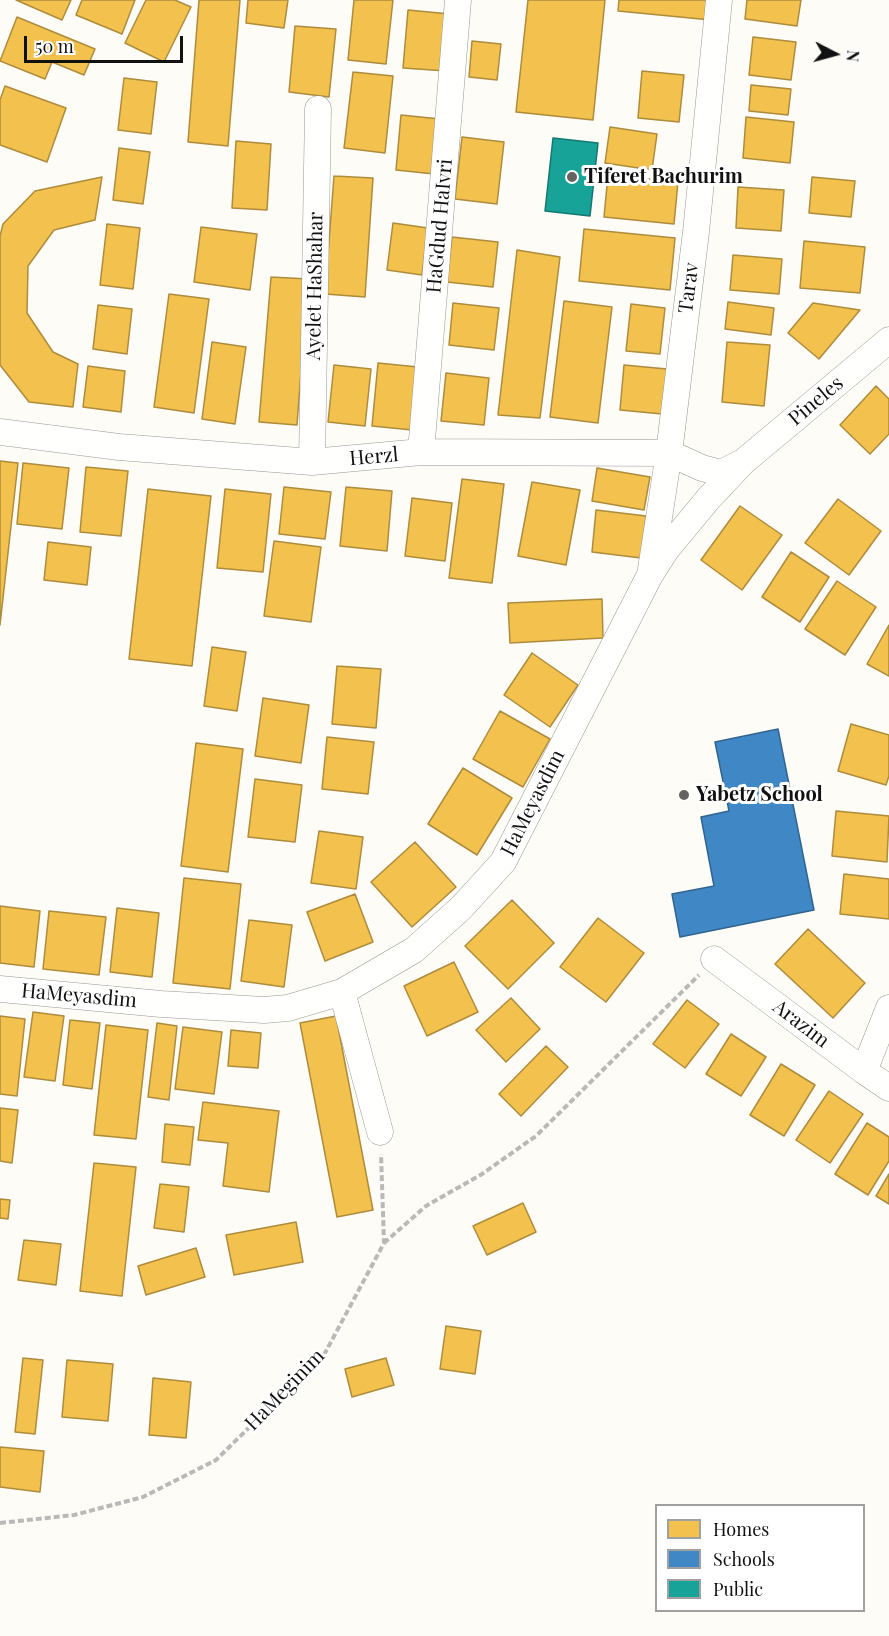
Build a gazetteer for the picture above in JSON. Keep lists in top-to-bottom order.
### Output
{
  "streets": {
    "street": [
      "HaGdud HaIvri",
      "Ayelet HaShahar",
      "Tarav",
      "Pineles",
      "Herzl",
      "HaMeyasdim",
      "Arazim"
    ],
    "path": ["HaMeginim"]
  },
  "crossings": [
    ["HaGdud HaIvri", "Herzl"],
    ["Ayelet HaShahar", "Herzl"],
    ["Tarav", "Herzl"],
    ["Tarav", "HaMeyasdim"],
    ["Pineles", "Herzl"],
    ["Pineles", "HaMeyasdim"],
    ["Herzl", "HaMeyasdim"]
  ],
  "places": ["Tiferet Bachurim", "Yabetz School"],
  "legend": ["Homes", "Schools", "Public"],
  "scale_bar": "50 m",
  "north": "right"
}
